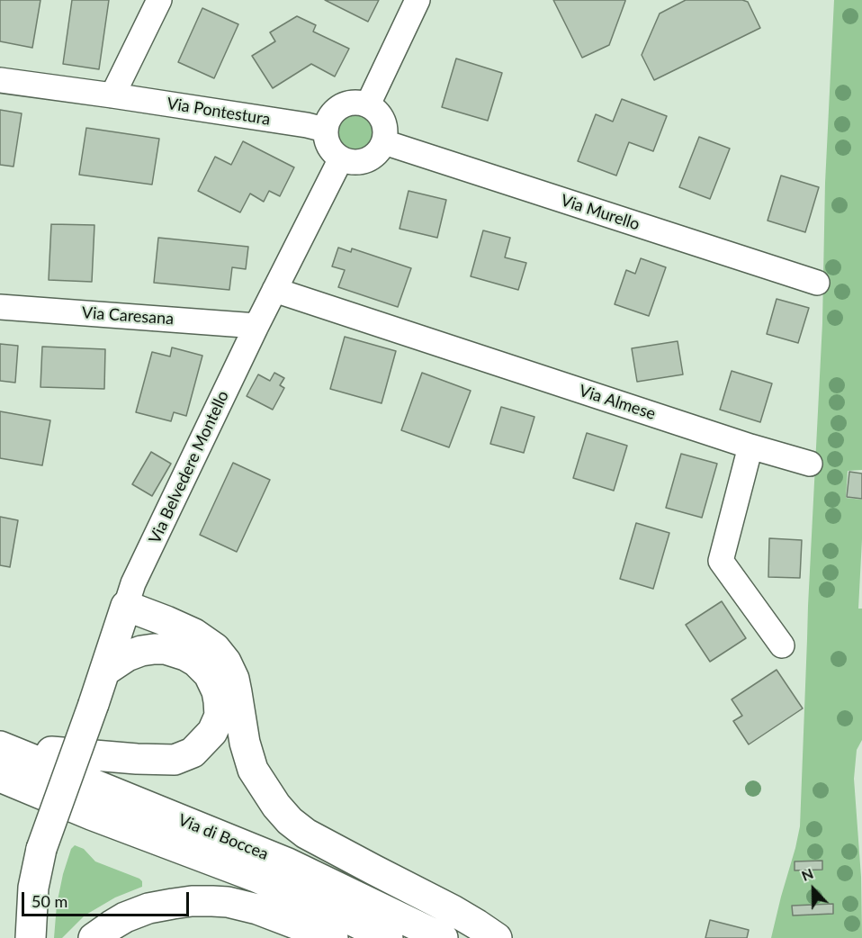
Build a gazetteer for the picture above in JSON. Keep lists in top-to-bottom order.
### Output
{
  "streets": {
    "street": [
      "Via Pontestura",
      "Via Murello",
      "Via Caresana",
      "Via Almese",
      "Via Belvedere Montello",
      "Via di Boccea"
    ]
  },
  "crossings": [
    ["Via Pontestura", "Via Murello"],
    ["Via Pontestura", "Via Belvedere Montello"],
    ["Via Murello", "Via Belvedere Montello"],
    ["Via Caresana", "Via Belvedere Montello"],
    ["Via Almese", "Via Belvedere Montello"]
  ],
  "scale_bar": "50 m",
  "north": "top"
}
